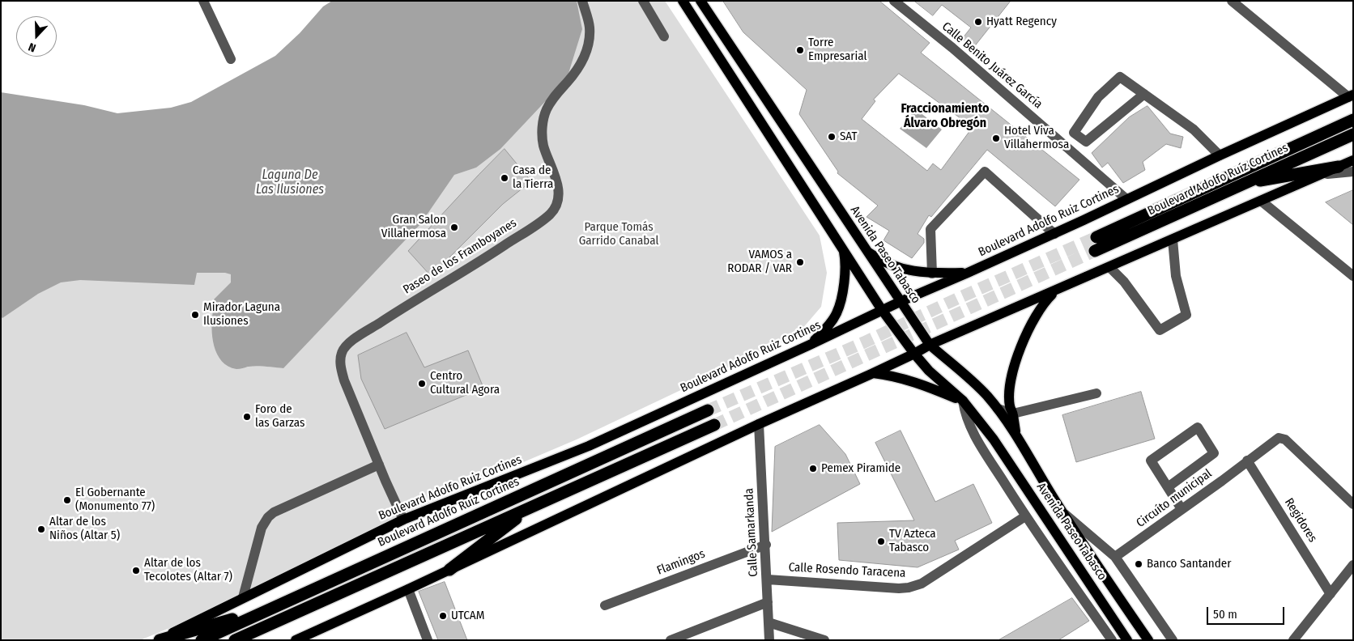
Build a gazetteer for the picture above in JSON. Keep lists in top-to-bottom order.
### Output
{
  "streets": {
    "highway": ["Boulevard Adolfo Ruíz Cortines"],
    "main road": ["Boulevard Adolfo Ruiz Cortines", "Avenida Paseo Tabasco"],
    "street": [
      "Calle Benito Juárez García",
      "Paseo de los Framboyanes",
      "Circuíto municipal",
      "Regidores",
      "Calle Samarkanda",
      "Flamingos",
      "Calle Rosendo Taracena"
    ]
  },
  "crossings": [
    ["Calle Benito Juárez García", "Boulevard Adolfo Ruiz Cortines"],
    ["Boulevard Adolfo Ruiz Cortines", "Avenida Paseo Tabasco"],
    ["Boulevard Adolfo Ruiz Cortines", "Paseo de los Framboyanes"],
    ["Avenida Paseo Tabasco", "Circuíto municipal"],
    ["Circuíto municipal", "Regidores"],
    ["Calle Samarkanda", "Flamingos"],
    ["Calle Samarkanda", "Calle Rosendo Taracena"]
  ],
  "districts": ["Fraccionamiento Álvaro Obregón"],
  "water": ["Laguna De Las Ilusiones"],
  "parks": ["Parque Tomás Garrido Canabal"],
  "places": [
    "Hyatt Regency",
    "Torre Empresarial",
    "SAT",
    "Hotel Viva Villahermosa",
    "Casa de la Tierra",
    "Gran Salon Villahermosa",
    "VAMOS a RODAR / VAR",
    "Mirador Laguna Ilusiones",
    "Centro Cultural Agora",
    "Foro de las Garzas",
    "Pemex Piramide",
    "El Gobernante (Monumento 77)",
    "Altar de los Niños (Altar 5)",
    "TV Azteca Tabasco",
    "Banco Santander",
    "Altar de los Tecolotes (Altar 7)",
    "UTCAM"
  ],
  "scale_bar": "50 m",
  "north": "bottom"
}
